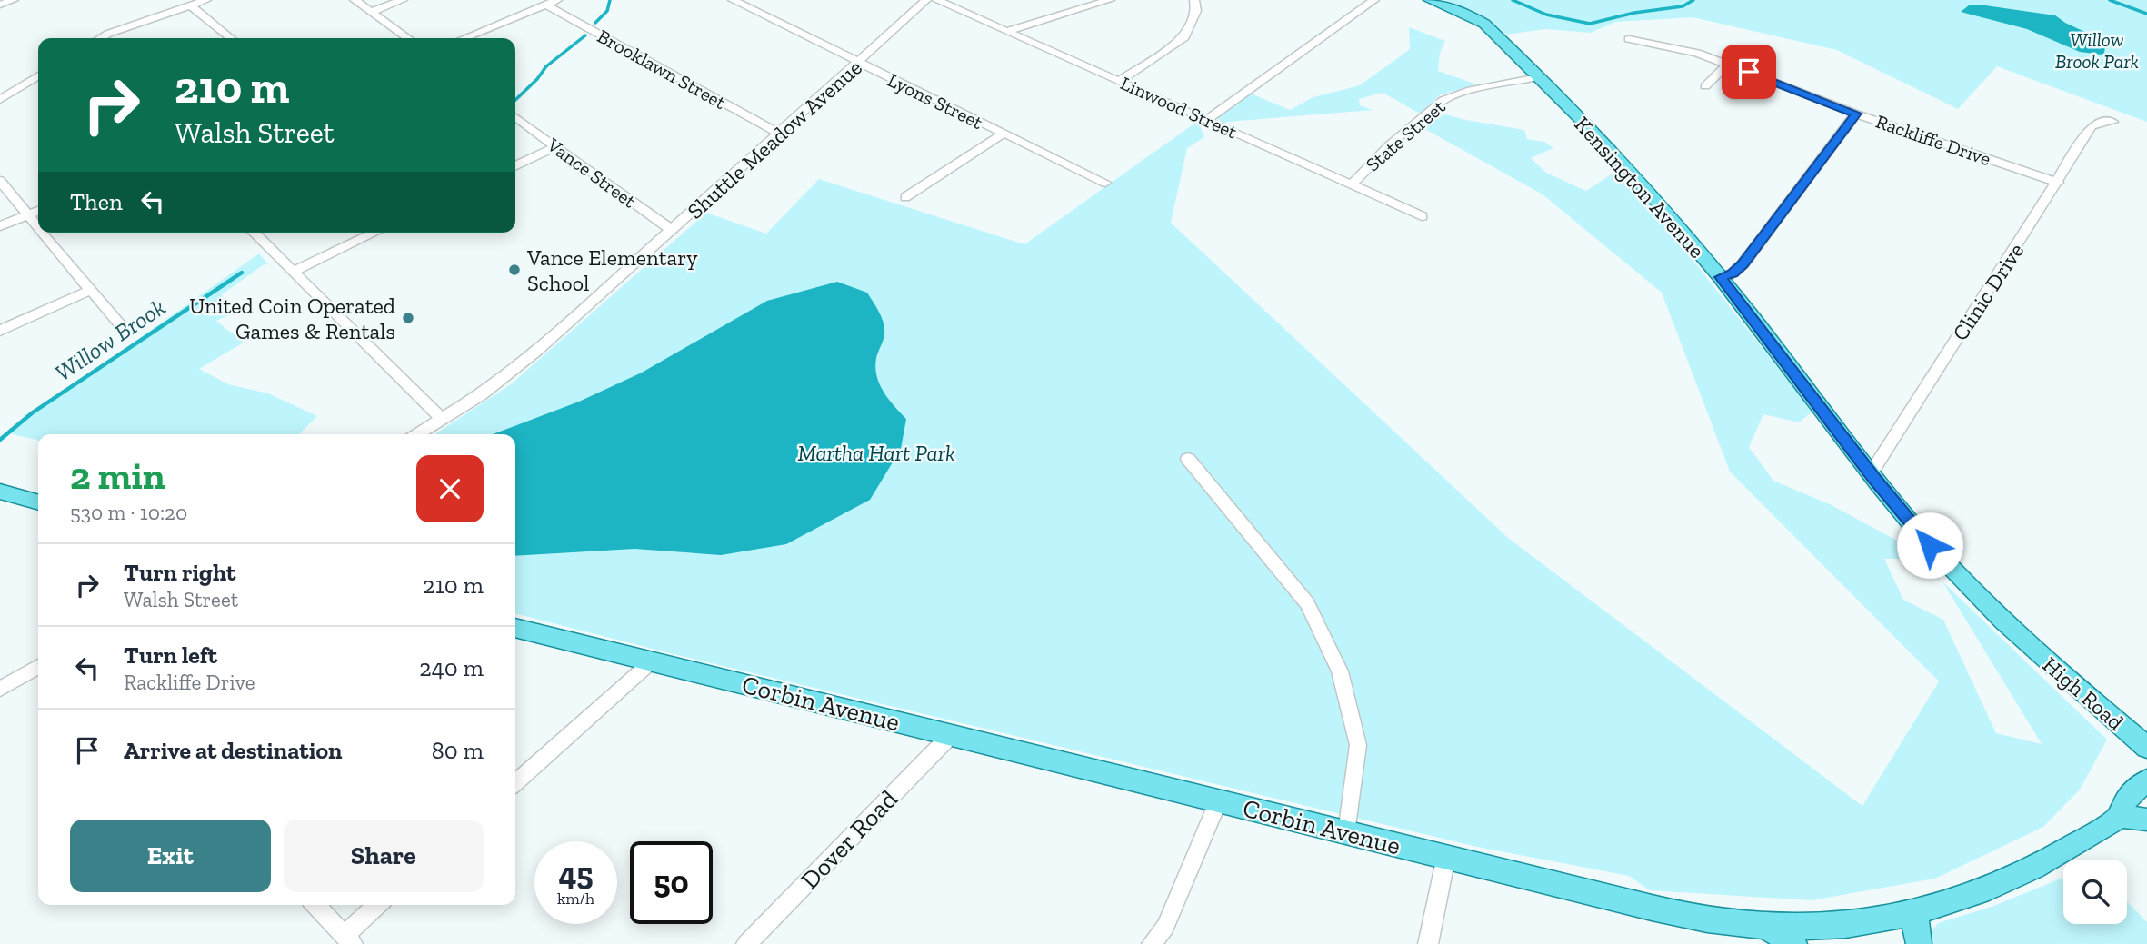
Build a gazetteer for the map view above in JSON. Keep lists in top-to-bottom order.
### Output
{
  "streets": {
    "main road": ["Kensington Avenue", "High Road", "Corbin Avenue"],
    "street": [
      "Brooklawn Street",
      "Lyons Street",
      "Linwood Street",
      "State Street",
      "Shuttle Meadow Avenue",
      "Rackliffe Drive",
      "Vance Street",
      "Clinic Drive",
      "Dover Road"
    ]
  },
  "crossings": [
    ["Brooklawn Street", "Shuttle Meadow Avenue"],
    ["Lyons Street", "Shuttle Meadow Avenue"],
    ["Linwood Street", "State Street"],
    ["State Street", "Kensington Avenue"],
    ["Shuttle Meadow Avenue", "Vance Street"],
    ["Rackliffe Drive", "Clinic Drive"],
    ["Kensington Avenue", "Clinic Drive"],
    ["Kensington Avenue", "High Road"],
    ["Corbin Avenue", "Dover Road"]
  ],
  "water": ["Willow Brook"],
  "parks": ["Willow Brook Park", "Martha Hart Park"],
  "places": ["Vance Elementary School", "United Coin Operated Games & Rentals"],
  "page": {
    "turn": ["210 m", "Walsh Street"],
    "then": "Then",
    "heading": ["2 min", "530 m · 10:20"],
    "list": [
      {
        "name": "Turn right",
        "note": "Walsh Street",
        "value": "210 m"
      },
      {
        "name": "Turn left",
        "note": "Rackliffe Drive",
        "value": "240 m"
      },
      {
        "name": "Arrive at destination",
        "value": "80 m"
      }
    ],
    "buttons": ["Exit", "Share"],
    "speed": "45 km/h",
    "limit": "50"
  }
}
